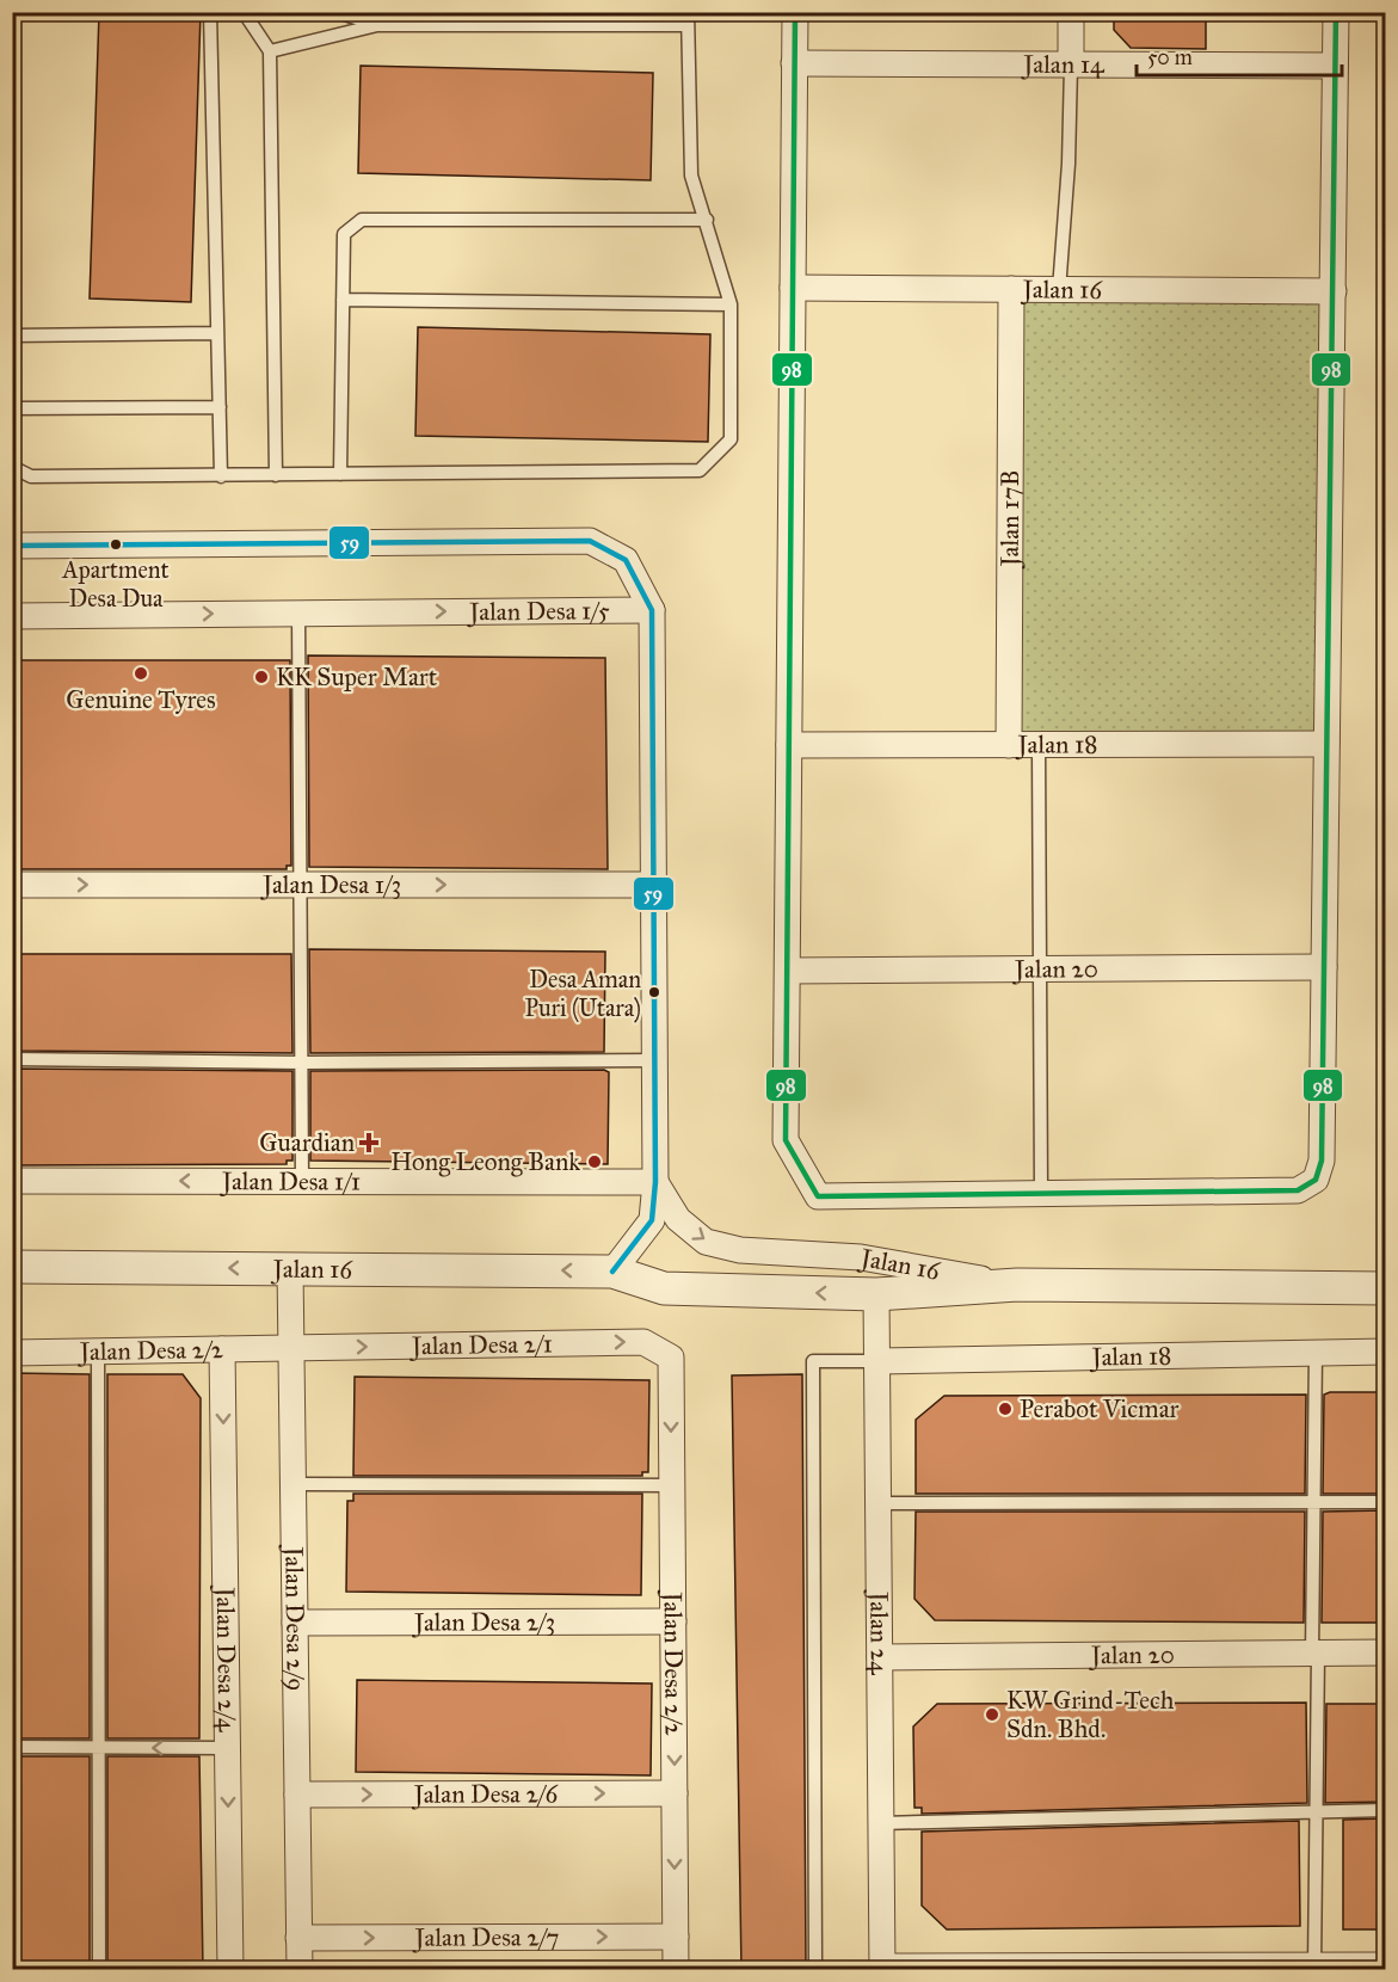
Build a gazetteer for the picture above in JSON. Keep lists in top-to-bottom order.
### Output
{
  "streets": {
    "street": [
      "Jalan 14",
      "Jalan 16",
      "Jalan 17B",
      "Jalan Desa 1/5",
      "Jalan 18",
      "Jalan Desa 1/3",
      "Jalan 20",
      "Jalan Desa 1/1",
      "Jalan Desa 2/1",
      "Jalan Desa 2/2",
      "Jalan Desa 2/9",
      "Jalan Desa 2/3",
      "Jalan 24",
      "Jalan Desa 2/4",
      "Jalan Desa 2/6",
      "Jalan Desa 2/7"
    ]
  },
  "crossings": [
    ["Jalan 16", "Jalan 17B"],
    ["Jalan 16", "Jalan Desa 1/1"],
    ["Jalan 16", "Jalan Desa 2/9"],
    ["Jalan 16", "Jalan 24"],
    ["Jalan 17B", "Jalan 18"],
    ["Jalan 18", "Jalan 24"],
    ["Jalan 20", "Jalan 24"],
    ["Jalan Desa 2/1", "Jalan Desa 2/2"],
    ["Jalan Desa 2/1", "Jalan Desa 2/9"],
    ["Jalan Desa 2/2", "Jalan Desa 2/9"],
    ["Jalan Desa 2/2", "Jalan Desa 2/3"],
    ["Jalan Desa 2/2", "Jalan Desa 2/4"],
    ["Jalan Desa 2/2", "Jalan Desa 2/6"],
    ["Jalan Desa 2/2", "Jalan Desa 2/7"],
    ["Jalan Desa 2/9", "Jalan Desa 2/3"],
    ["Jalan Desa 2/9", "Jalan Desa 2/6"],
    ["Jalan Desa 2/9", "Jalan Desa 2/7"]
  ],
  "one_way": [
    "Jalan Desa 1/3",
    "Jalan Desa 1/1",
    "Jalan Desa 2/1",
    "Jalan Desa 2/2",
    "Jalan Desa 2/4",
    "Jalan Desa 2/6",
    "Jalan Desa 2/7"
  ],
  "places": {
    "other": [
      "Apartment Desa Dua",
      "Genuine Tyres",
      "KK Super Mart",
      "Desa Aman Puri (Utara)",
      "Hong Leong Bank",
      "Perabot Vicmar",
      "KW Grind-Tech Sdn. Bhd."
    ],
    "health": ["Guardian"]
  },
  "lines": ["transit line 98", "transit line 59"],
  "scale_bar": "50 m"
}
